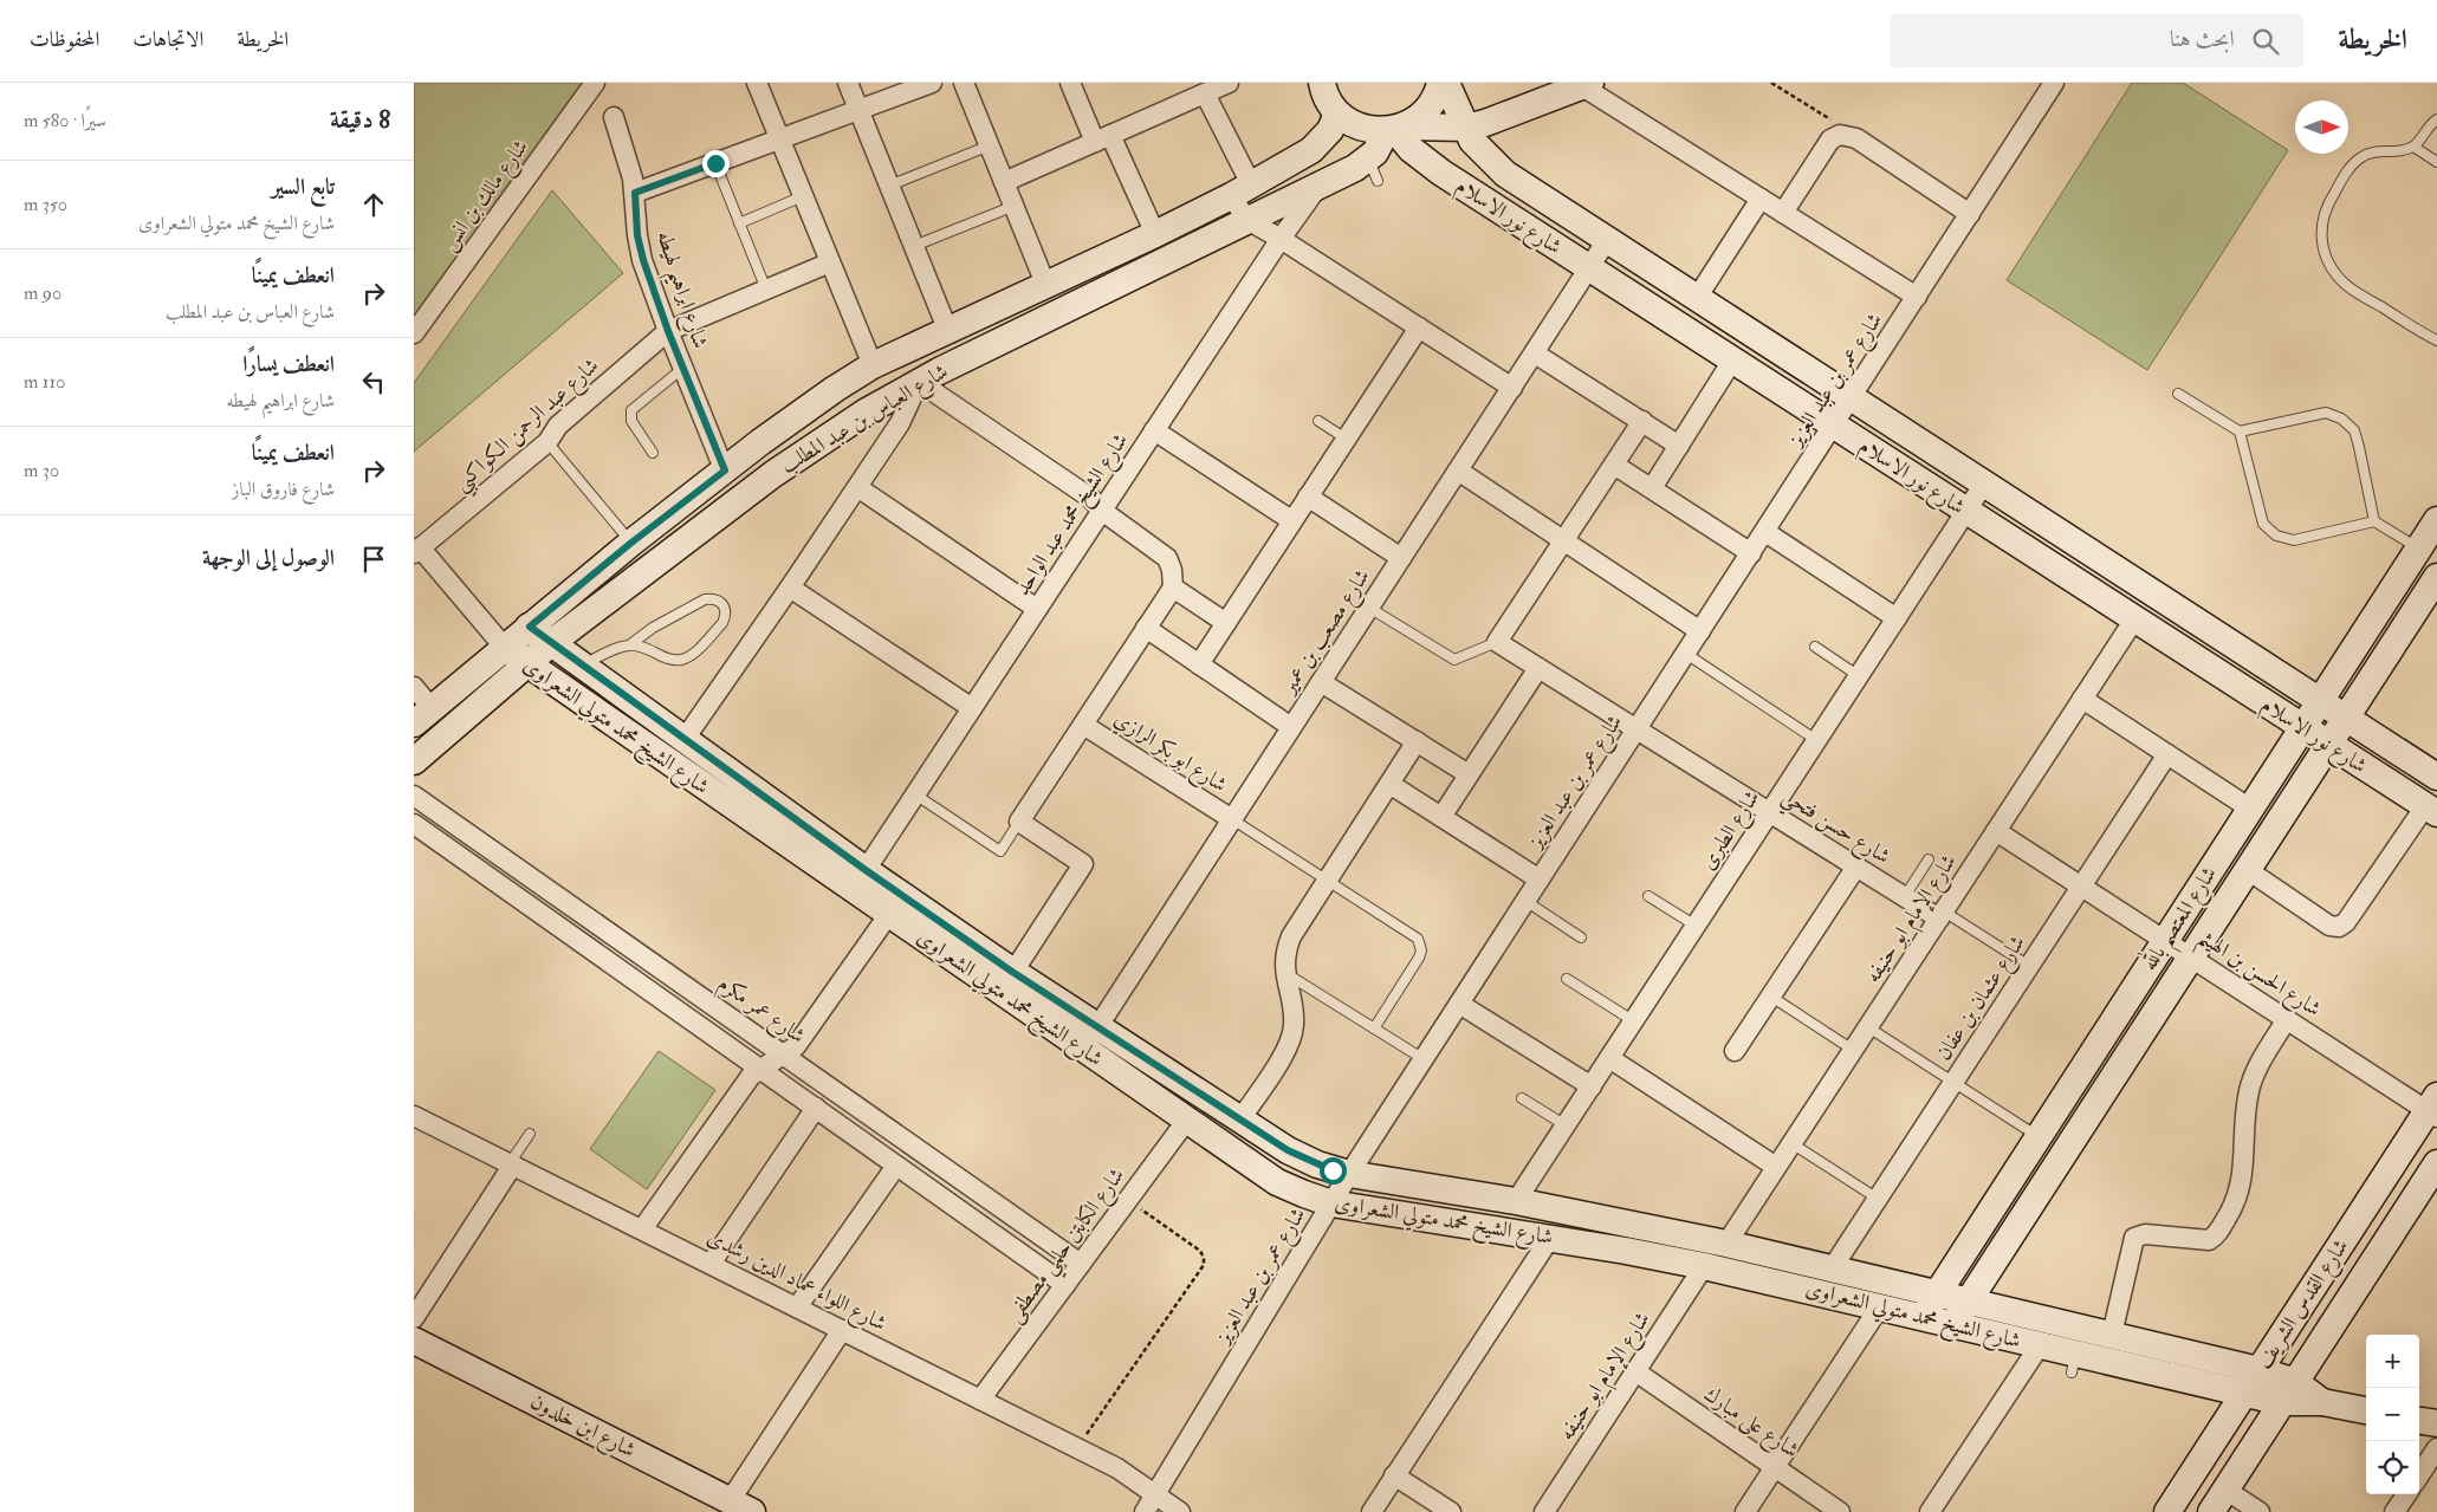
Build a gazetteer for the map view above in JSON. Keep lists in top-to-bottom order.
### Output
{
  "streets": {
    "street": [
      "شارع مالك بن انس",
      "شارع نور الاسلام",
      "شارع ابراهيم لهيطه",
      "شارع عمر بن عبد العزيز",
      "شارع العباس بن عبد المطلب",
      "شارع عبد الرحمن الكواكبي",
      "شارع الشيخ محمد عبد الواحد",
      "شارع مصعب بن عمير",
      "شارع الشيخ محمد متولي الشعراوى",
      "شارع ابو بكر الرازي",
      "شارع حسن فتحي",
      "شارع الطبرى",
      "شارع الإمام ابو حنيفه",
      "شارع المعتصم بالله",
      "شارع الحسن بن الهيثم",
      "شارع عثمان بن عفان",
      "شارع عمر مكرم",
      "شارع الكابتن حلمي مصطفى",
      "شارع اللواء عماد الدين رشدى",
      "شارع القدس الشريف",
      "شارع على مبارك",
      "شارع ابن خلدون"
    ]
  },
  "crossings": [
    ["شارع نور الاسلام", "شارع عمر بن عبد العزيز"],
    ["شارع نور الاسلام", "شارع العباس بن عبد المطلب"],
    ["شارع نور الاسلام", "شارع مصعب بن عمير"],
    ["شارع نور الاسلام", "شارع الطبرى"],
    ["شارع نور الاسلام", "شارع الإمام ابو حنيفه"],
    ["شارع نور الاسلام", "شارع المعتصم بالله"],
    ["شارع ابراهيم لهيطه", "شارع العباس بن عبد المطلب"],
    ["شارع ابراهيم لهيطه", "شارع عبد الرحمن الكواكبي"],
    ["شارع عمر بن عبد العزيز", "شارع الشيخ محمد متولي الشعراوى"],
    ["شارع عمر بن عبد العزيز", "شارع حسن فتحي"],
    ["شارع عمر بن عبد العزيز", "شارع اللواء عماد الدين رشدى"],
    ["شارع العباس بن عبد المطلب", "شارع الشيخ محمد عبد الواحد"],
    ["شارع العباس بن عبد المطلب", "شارع الشيخ محمد متولي الشعراوى"],
    ["شارع الشيخ محمد عبد الواحد", "شارع الشيخ محمد متولي الشعراوى"],
    ["شارع مصعب بن عمير", "شارع الشيخ محمد متولي الشعراوى"],
    ["شارع مصعب بن عمير", "شارع ابو بكر الرازي"],
    ["شارع الشيخ محمد متولي الشعراوى", "شارع الطبرى"],
    ["شارع الشيخ محمد متولي الشعراوى", "شارع الإمام ابو حنيفه"],
    ["شارع الشيخ محمد متولي الشعراوى", "شارع المعتصم بالله"],
    ["شارع الشيخ محمد متولي الشعراوى", "شارع عثمان بن عفان"],
    ["شارع الشيخ محمد متولي الشعراوى", "شارع الكابتن حلمي مصطفى"],
    ["شارع الشيخ محمد متولي الشعراوى", "شارع القدس الشريف"],
    ["شارع حسن فتحي", "شارع الطبرى"],
    ["شارع حسن فتحي", "شارع الإمام ابو حنيفه"],
    ["شارع الإمام ابو حنيفه", "شارع الحسن بن الهيثم"],
    ["شارع الإمام ابو حنيفه", "شارع على مبارك"],
    ["شارع المعتصم بالله", "شارع الحسن بن الهيثم"],
    ["شارع الحسن بن الهيثم", "شارع عثمان بن عفان"],
    ["شارع الحسن بن الهيثم", "شارع القدس الشريف"],
    ["شارع عمر مكرم", "شارع الكابتن حلمي مصطفى"],
    ["شارع الكابتن حلمي مصطفى", "شارع اللواء عماد الدين رشدى"]
  ],
  "north": "right",
  "page": {
    "header": "الخريطة",
    "search": "ابحث هنا",
    "nav": ["الخريطة", "الاتجاهات", "المحفوظات"],
    "heading": ["8 دقيقة", "سيرًا · 580 m"],
    "list": [
      ["تابع السير", "شارع الشيخ محمد متولي الشعراوى", "350 m"],
      ["انعطف يمينًا", "شارع العباس بن عبد المطلب", "90 m"],
      ["انعطف يسارًا", "شارع ابراهيم لهيطه", "110 m"],
      ["انعطف يمينًا", "شارع فاروق الباز", "30 m"],
      "الوصول إلى الوجهة"
    ],
    "map_buttons": ["+", "−"]
  }
}
